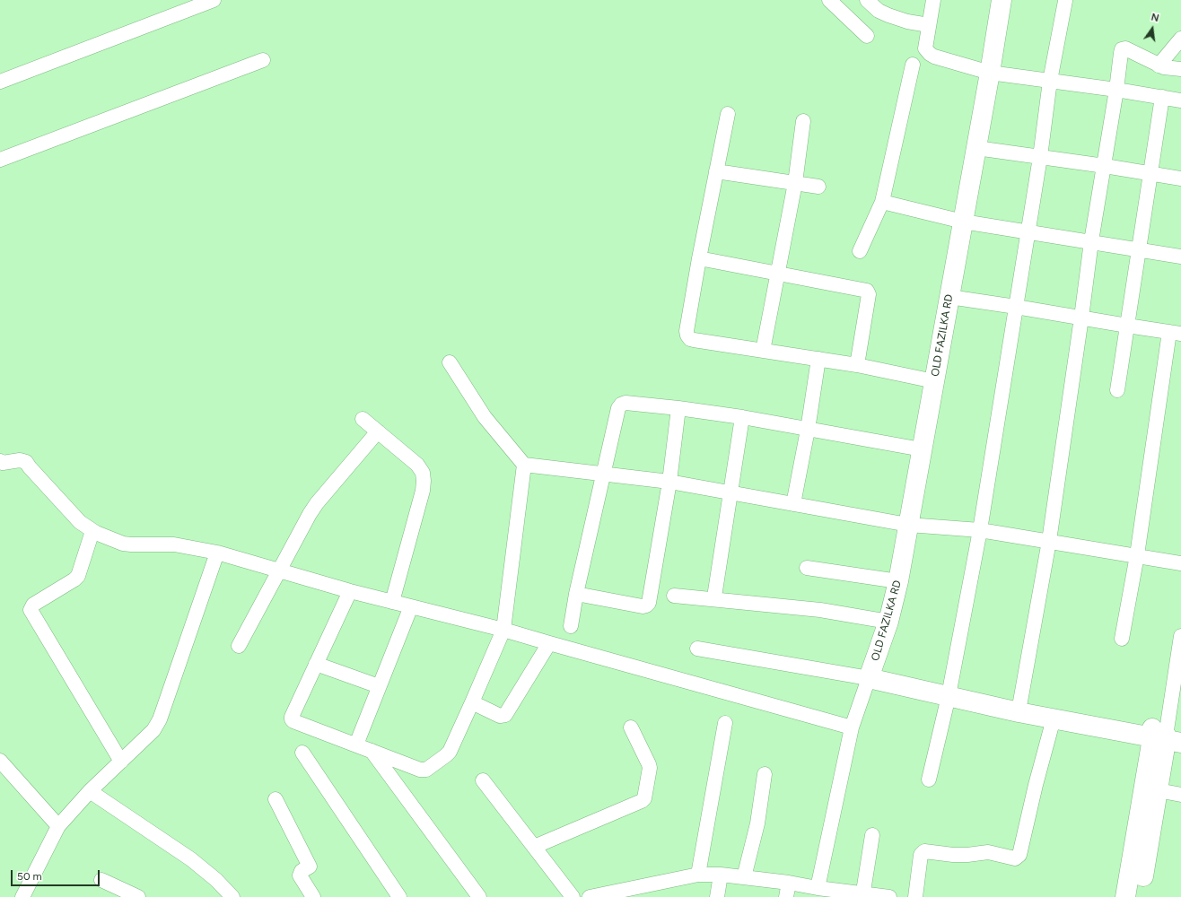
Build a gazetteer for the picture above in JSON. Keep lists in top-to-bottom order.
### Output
{
  "streets": {
    "main road": ["OLD FAZILKA RD"]
  },
  "scale_bar": "50 m",
  "north": "top"
}
